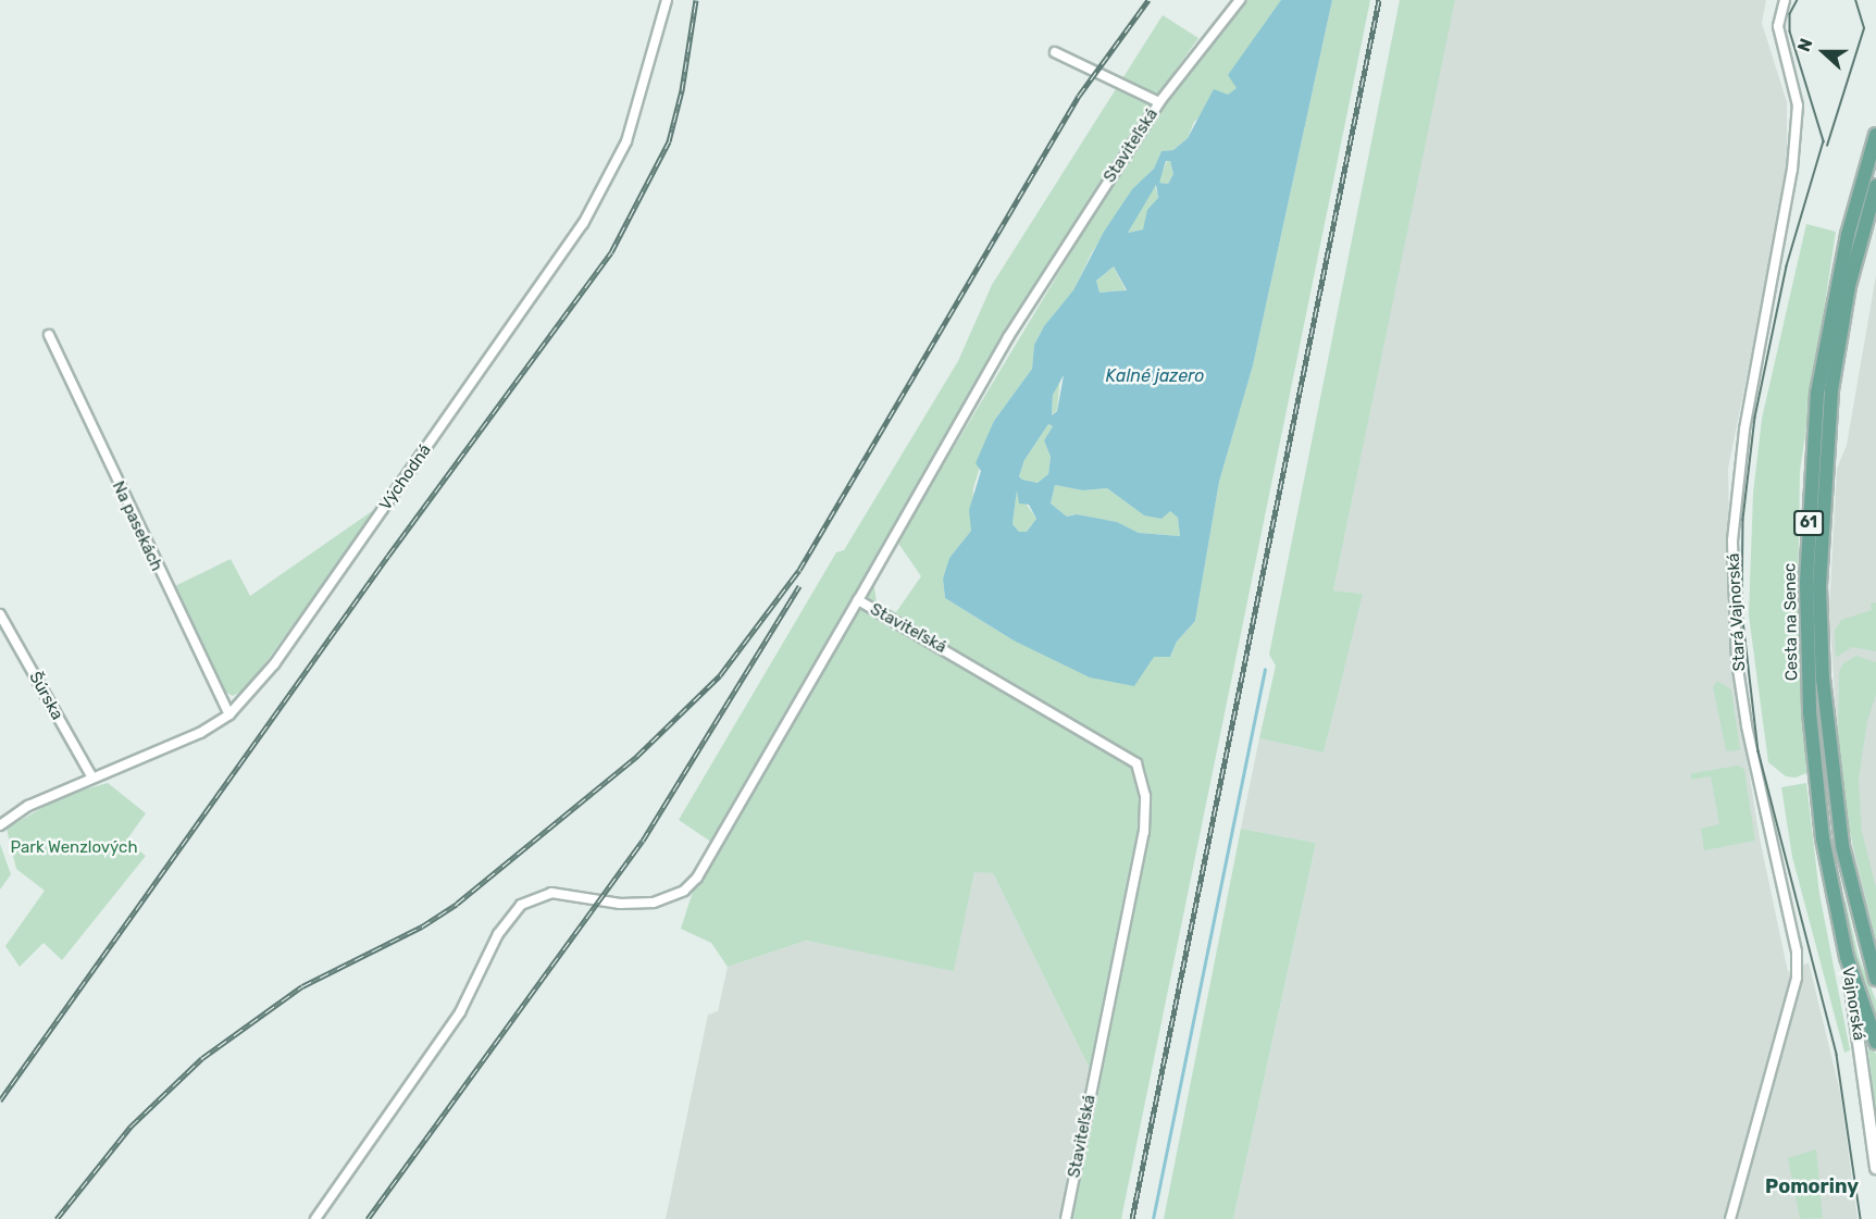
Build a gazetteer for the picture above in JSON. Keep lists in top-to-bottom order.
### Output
{
  "streets": {
    "main road": ["61", "Cesta na Senec", "Vajnorská"],
    "street": [
      "Staviteľská",
      "Východná",
      "Na pasekách",
      "Stará Vajnorská",
      "Šúrska"
    ]
  },
  "crossings": [
    ["Východná", "Na pasekách"],
    ["Východná", "Šúrska"],
    ["61", "Cesta na Senec"],
    ["61", "Vajnorská"],
    ["Cesta na Senec", "Vajnorská"]
  ],
  "districts": ["Pomoriny"],
  "water": ["Kalné jazero"],
  "parks": ["Park Wenzlových"],
  "north": "left"
}
